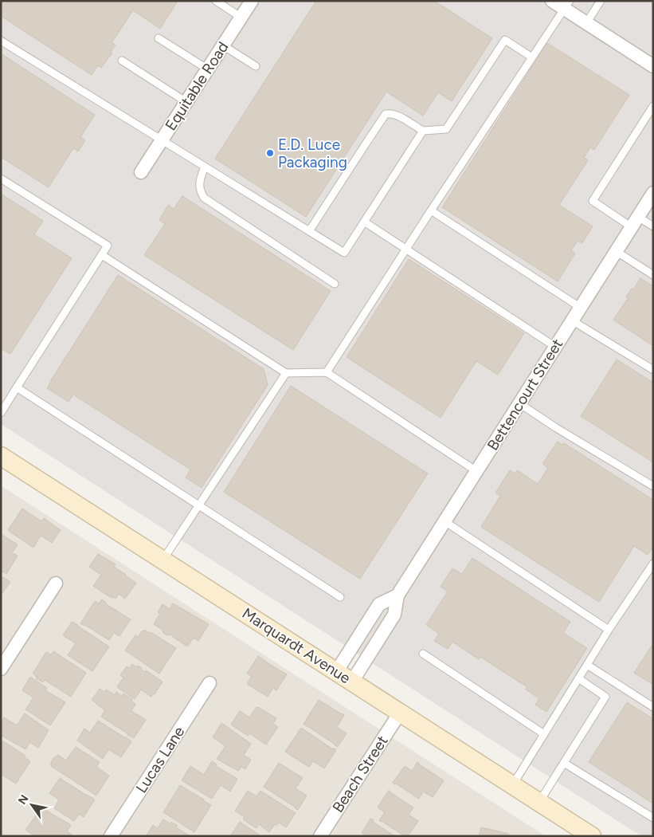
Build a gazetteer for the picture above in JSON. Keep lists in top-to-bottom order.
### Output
{
  "streets": {
    "main road": ["Marquardt Avenue"],
    "street": [
      "Equitable Road",
      "Bettencourt Street",
      "Lucas Lane",
      "Beach Street"
    ]
  },
  "crossings": [
    ["Bettencourt Street", "Marquardt Avenue"],
    ["Marquardt Avenue", "Beach Street"]
  ],
  "places": ["E.D. Luce Packaging"],
  "north": "top left"
}
